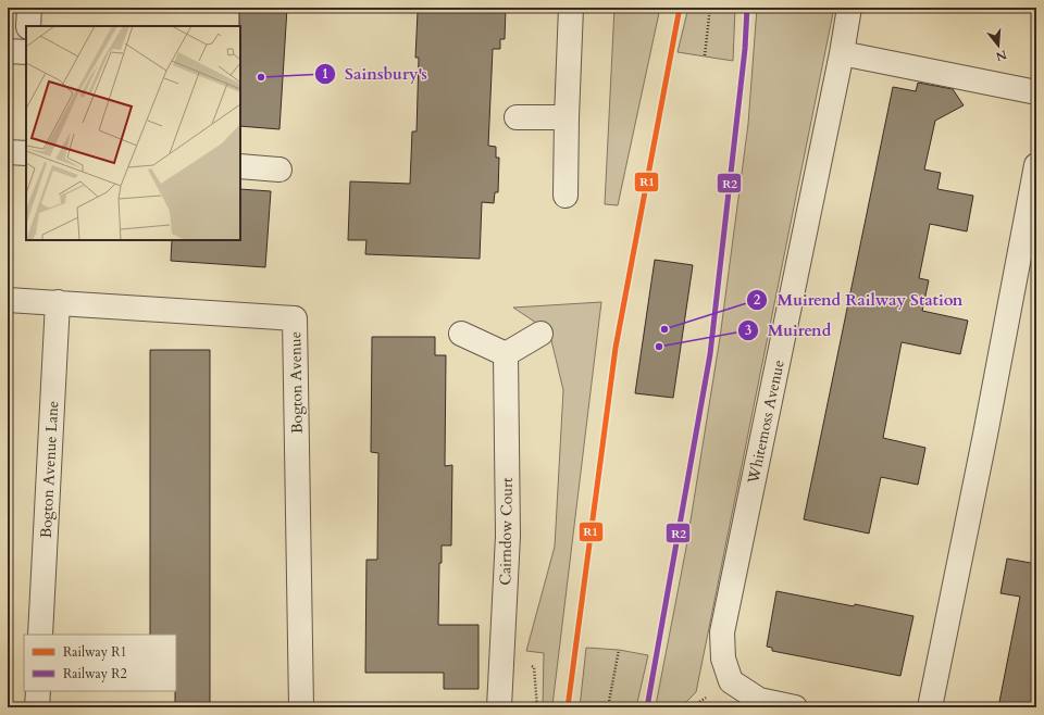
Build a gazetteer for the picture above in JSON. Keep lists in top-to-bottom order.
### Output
{
  "streets": {
    "street": [
      "Bogton Avenue",
      "Whitemoss Avenue",
      "Bogton Avenue Lane",
      "Cairndow Court"
    ]
  },
  "crossings": [
    ["Bogton Avenue", "Bogton Avenue Lane"]
  ],
  "places": ["Sainsbury's", "Muirend Railway Station", "Muirend"],
  "lines": ["rail line R1", "rail line R2"],
  "legend": ["Railway R1", "Railway R2"],
  "north": "bottom"
}
